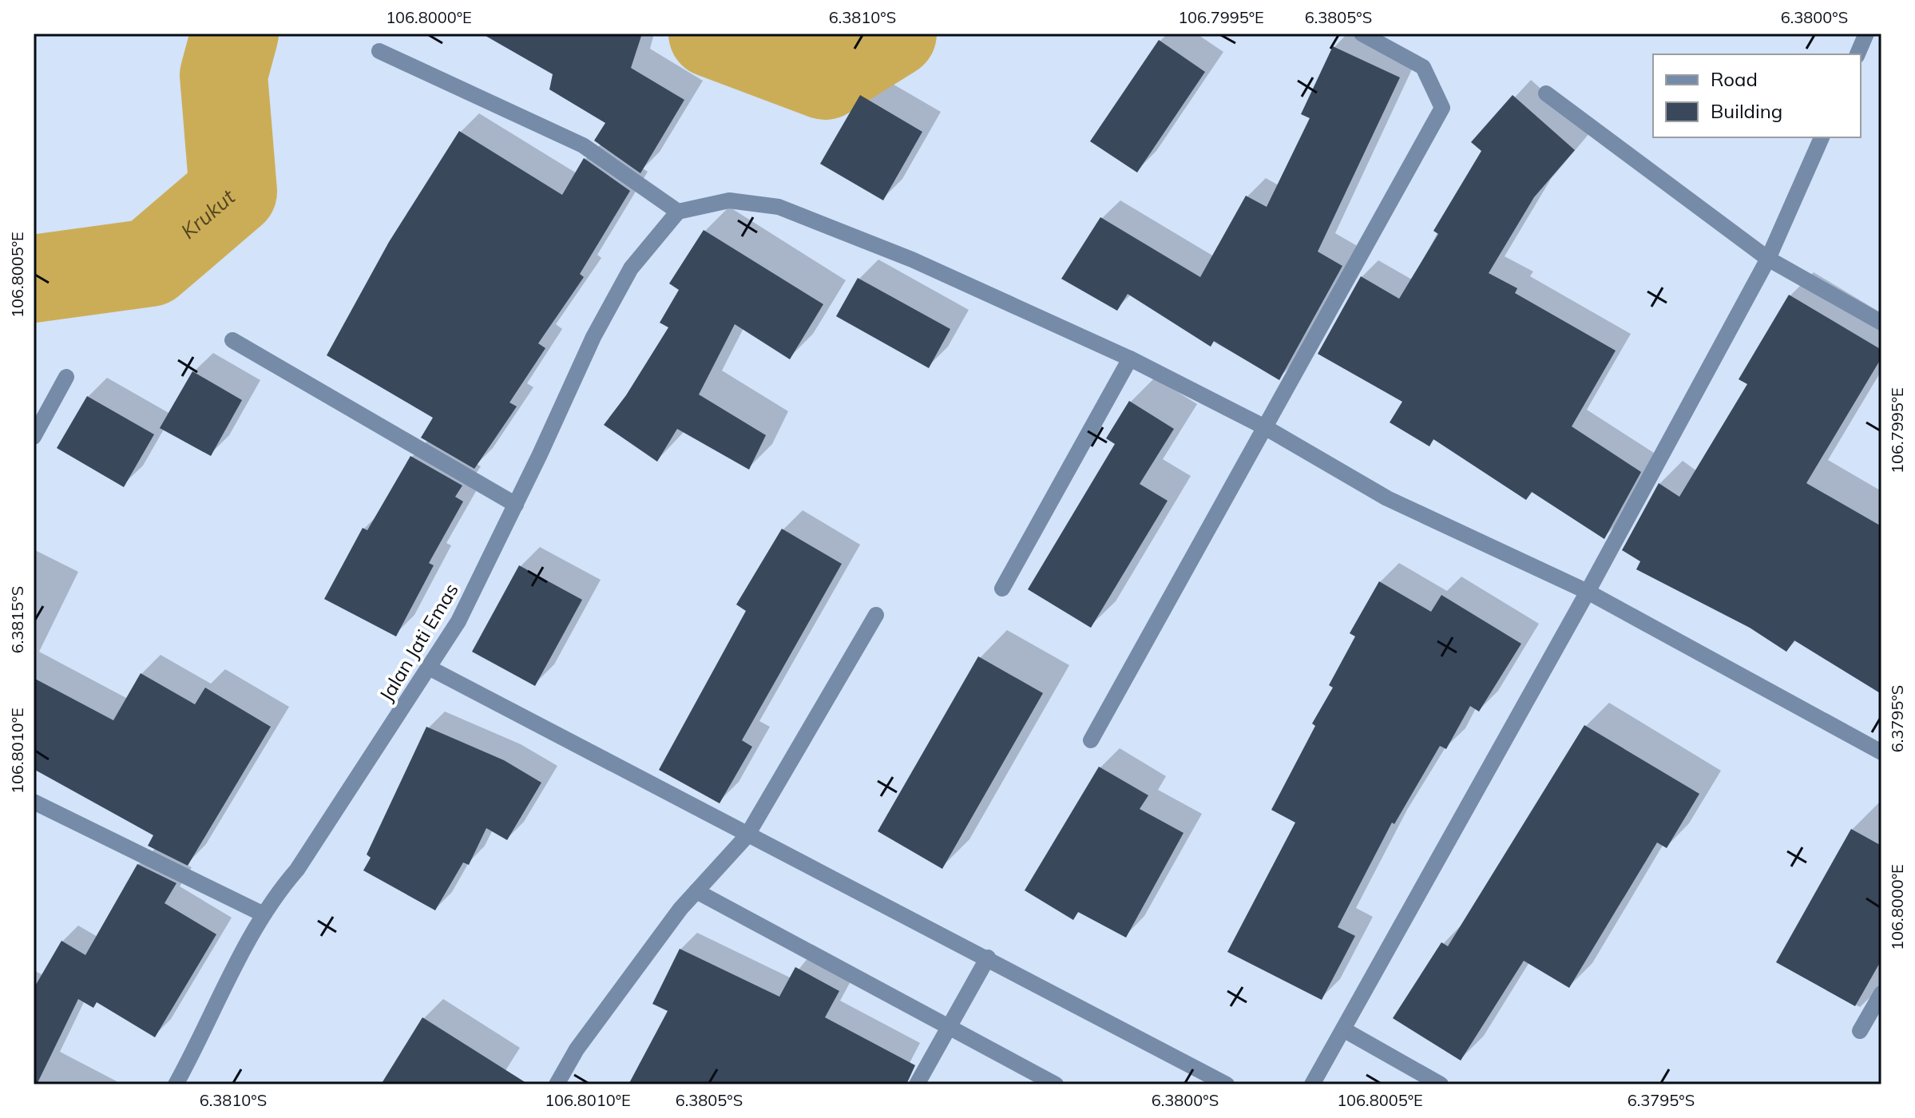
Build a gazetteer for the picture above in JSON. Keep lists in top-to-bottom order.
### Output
{
  "streets": {
    "street": ["Jalan Jati Emas"]
  },
  "water": ["Krukut"],
  "legend": ["Road", "Building"],
  "coordinates": [
    "106.8000°E",
    "6.3810°S",
    "106.7995°E",
    "6.3805°S",
    "6.3800°S",
    "106.8005°E",
    "6.3815°S",
    "6.3795°S",
    "106.8010°E"
  ]
}
